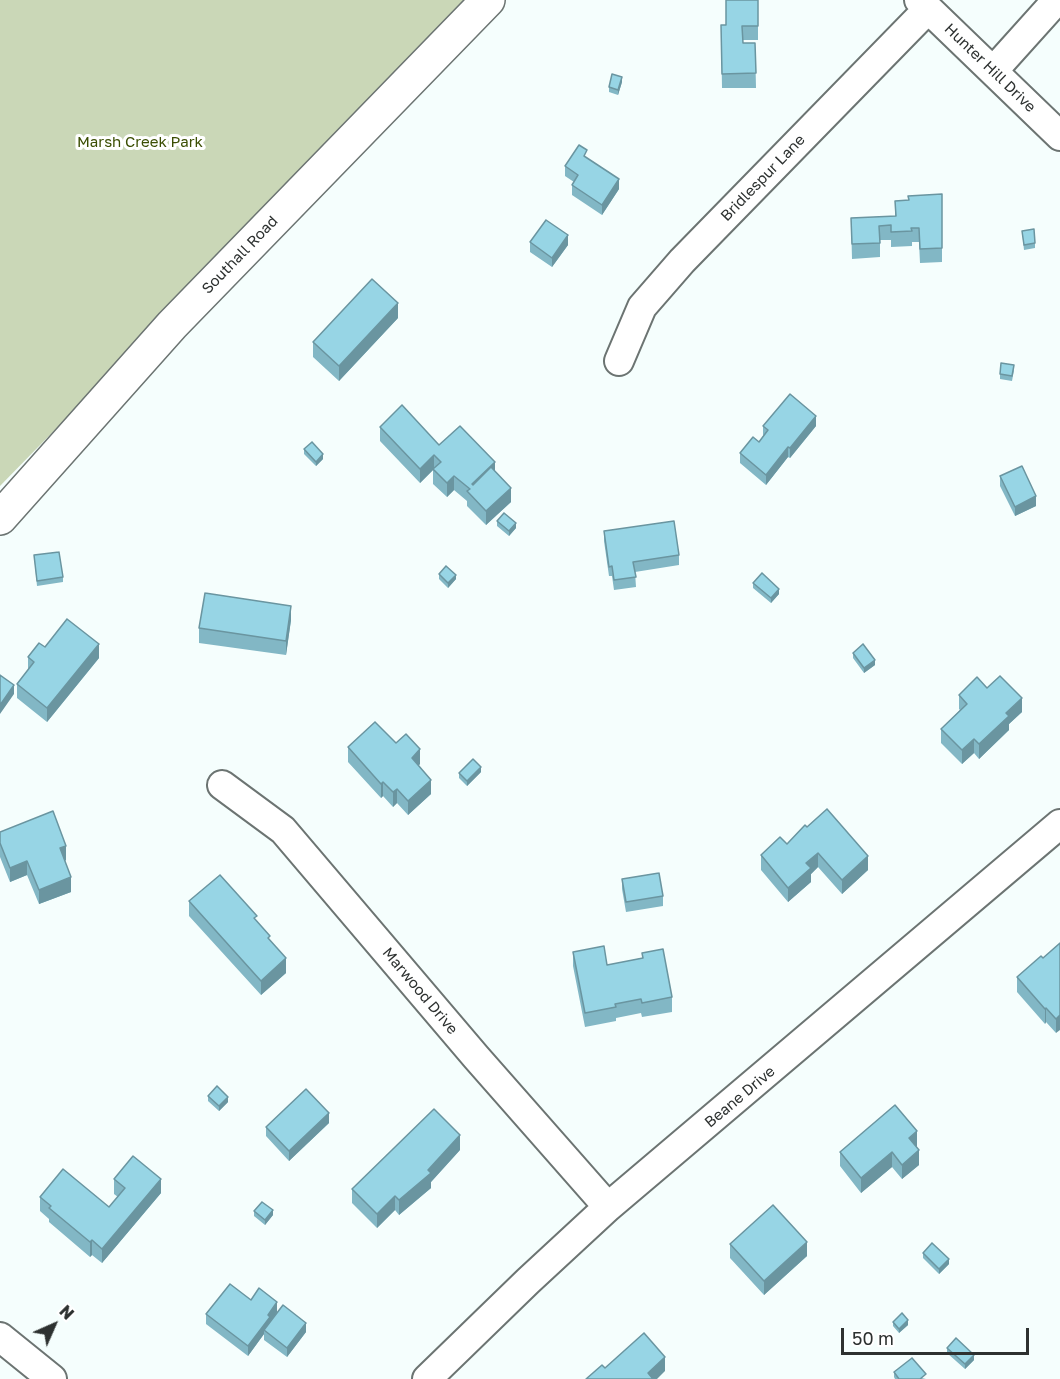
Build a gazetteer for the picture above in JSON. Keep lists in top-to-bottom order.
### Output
{
  "streets": {
    "street": [
      "Hunter Hill Drive",
      "Bridlespur Lane",
      "Southall Road",
      "Marwood Drive",
      "Beane Drive"
    ]
  },
  "crossings": [
    ["Hunter Hill Drive", "Bridlespur Lane"],
    ["Marwood Drive", "Beane Drive"]
  ],
  "parks": ["Marsh Creek Park"],
  "scale_bar": "50 m",
  "north": "top right"
}
